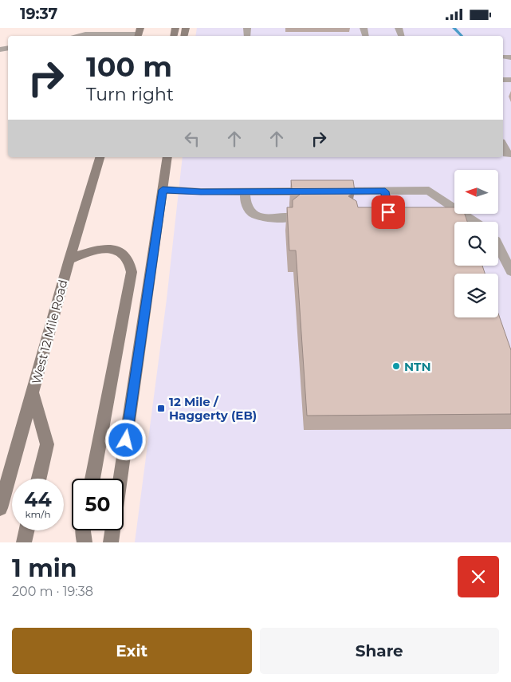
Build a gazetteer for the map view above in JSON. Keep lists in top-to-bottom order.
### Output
{
  "streets": {
    "main road": ["West 12 Mile Road"]
  },
  "places": {
    "other": ["NTN"],
    "transit": ["12 Mile / Haggerty (EB)"]
  },
  "north": "left",
  "page": {
    "status": "19:37",
    "turn": ["100 m", "Turn right"],
    "speed": "44 km/h",
    "limit": "50",
    "heading": ["1 min", "200 m · 19:38"],
    "buttons": ["Exit", "Share"]
  }
}
